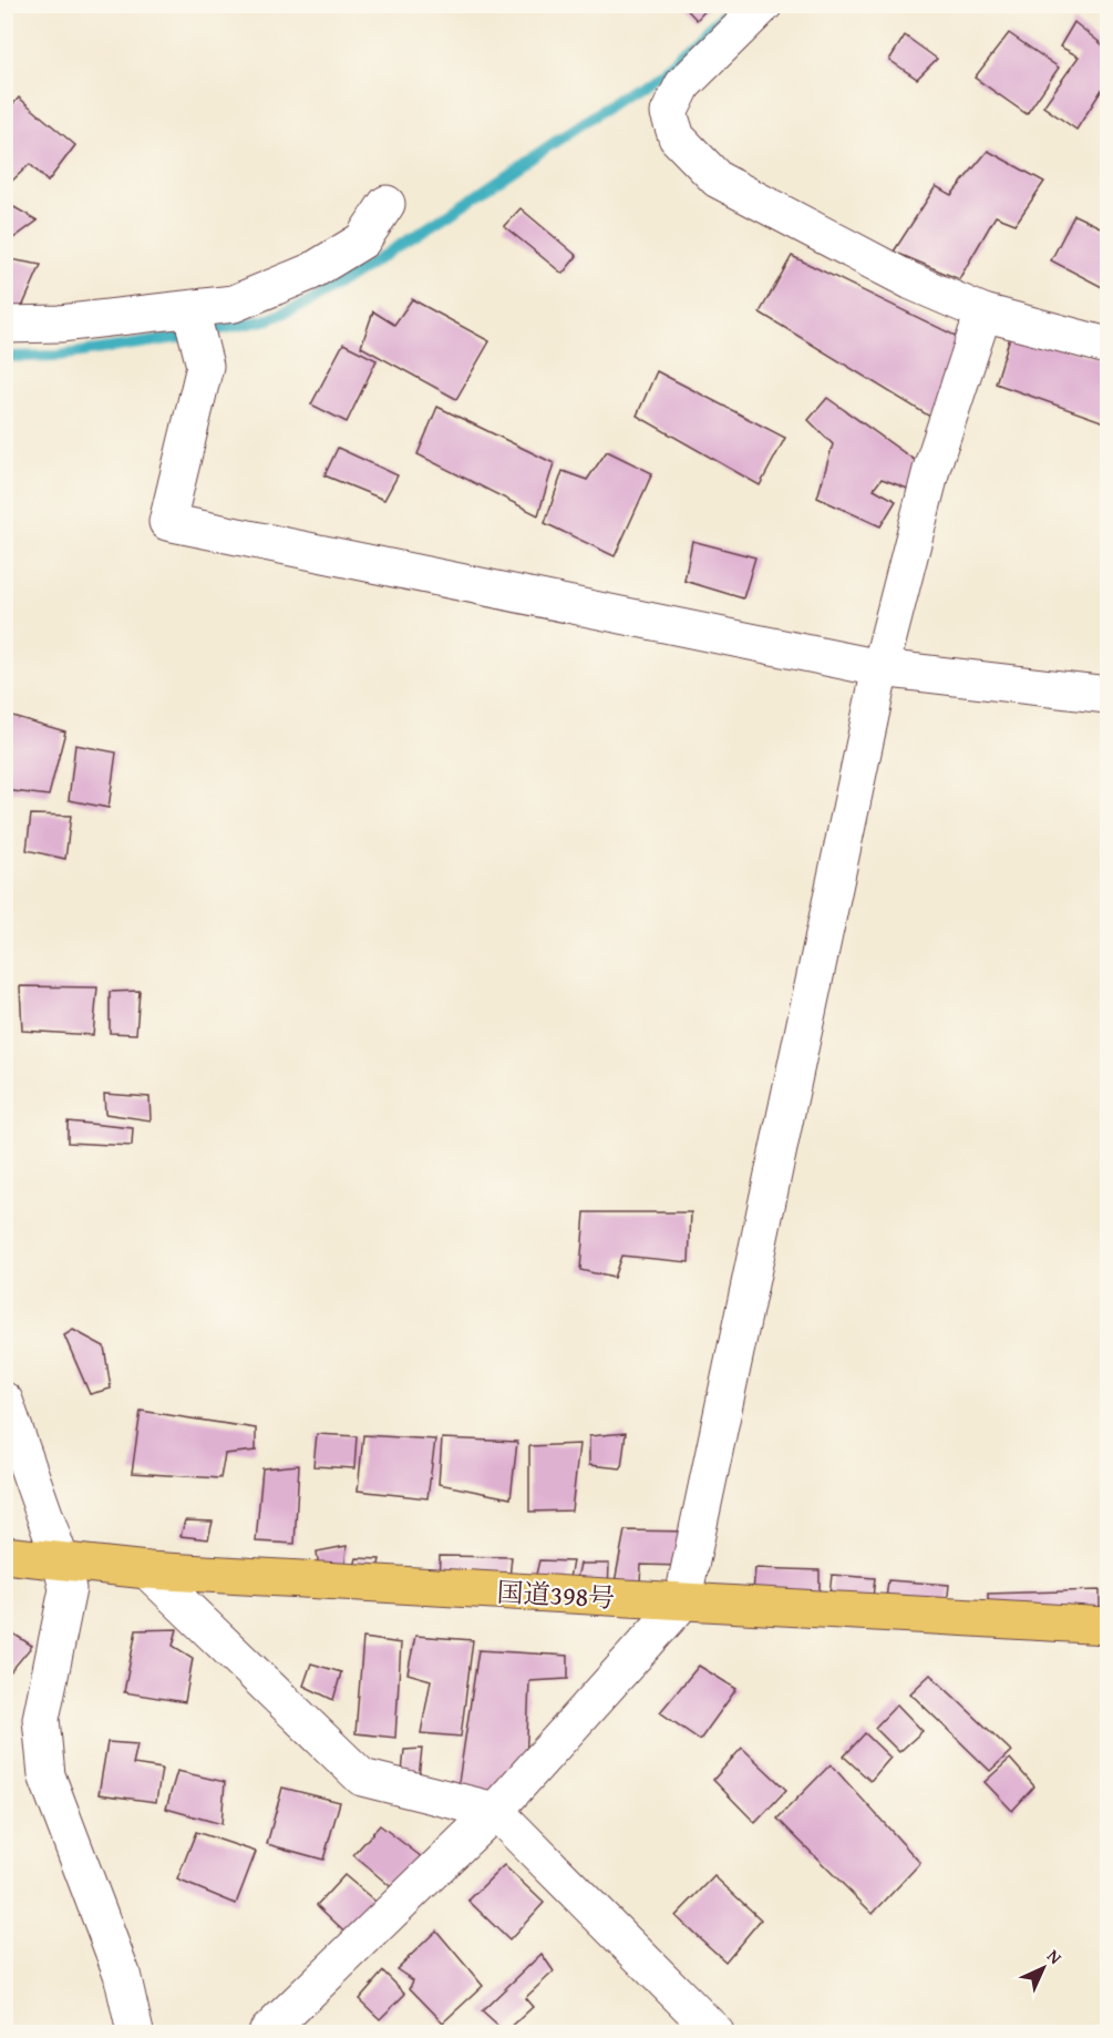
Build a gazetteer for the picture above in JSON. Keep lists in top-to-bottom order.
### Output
{
  "streets": {
    "highway": ["国道398号"]
  },
  "north": "top right"
}
